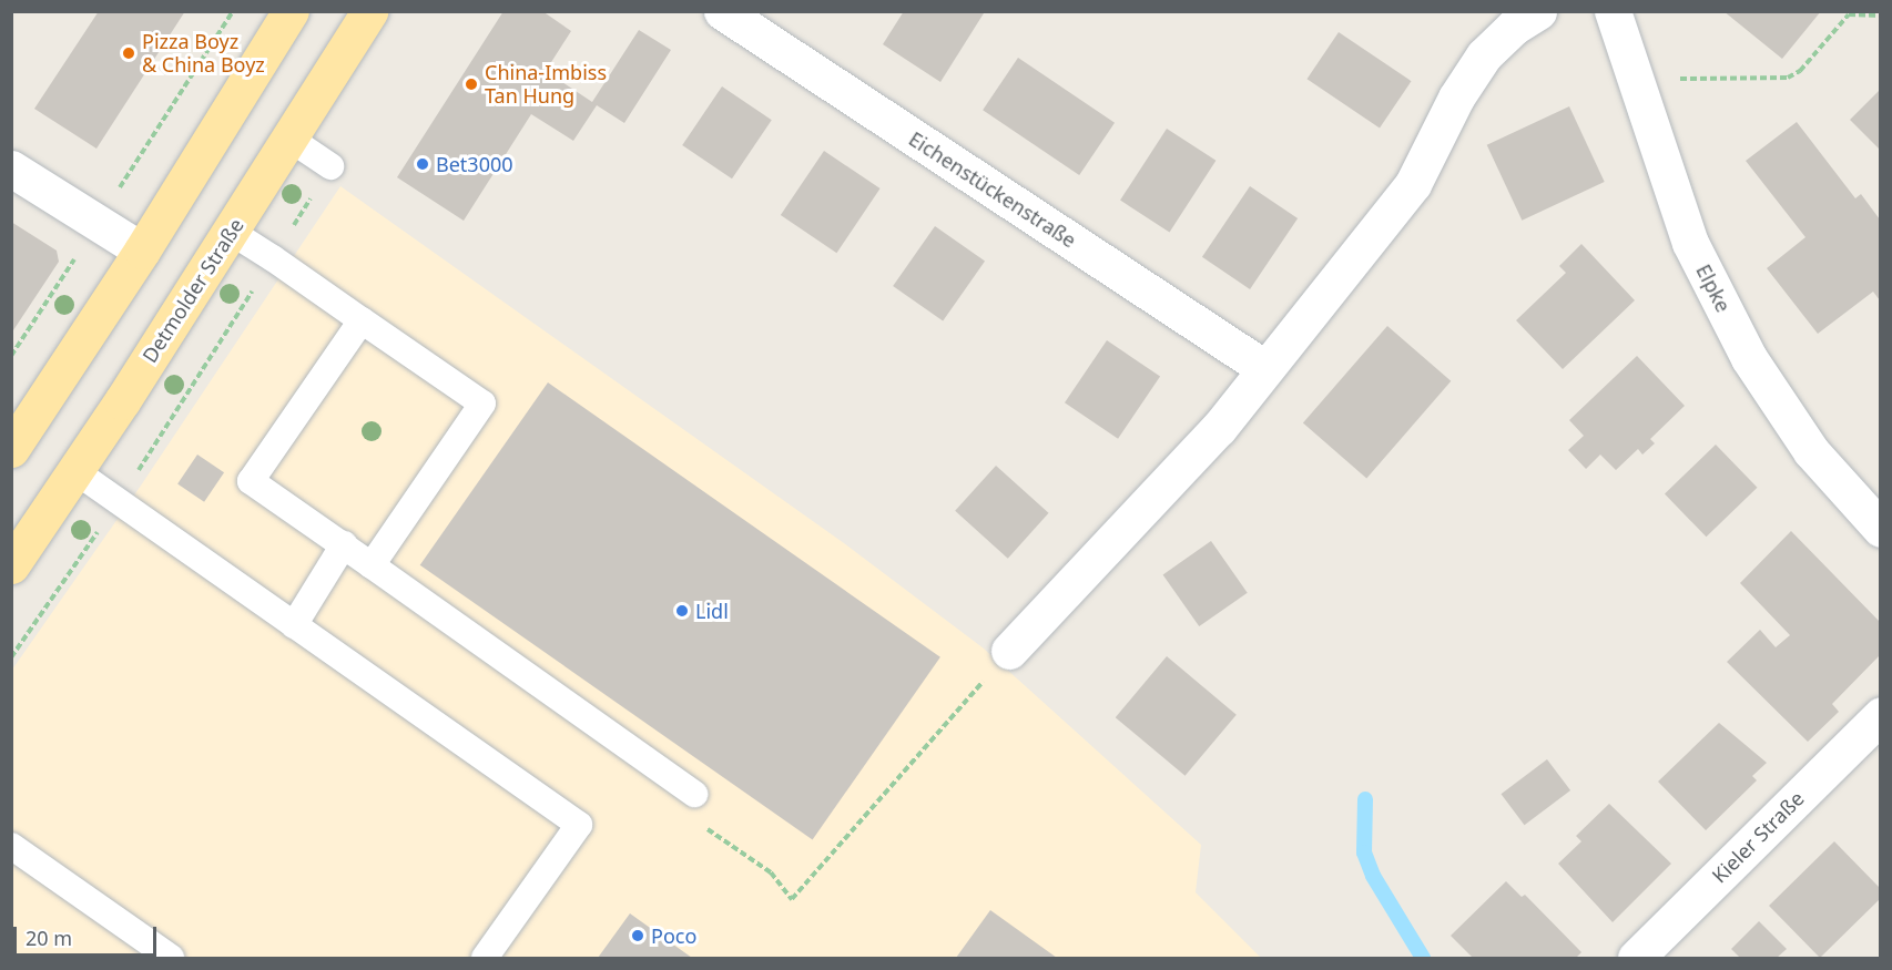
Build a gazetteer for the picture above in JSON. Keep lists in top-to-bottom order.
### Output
{
  "streets": {
    "main road": ["Detmolder Straße"],
    "street": ["Eichenstückenstraße", "Elpke", "Kieler Straße"]
  },
  "places": [
    "Pizza Boyz & China Boyz",
    "China-Imbiss Tan Hung",
    "Bet3000",
    "Lidl",
    "Poco"
  ],
  "scale_bar": "20 m"
}
